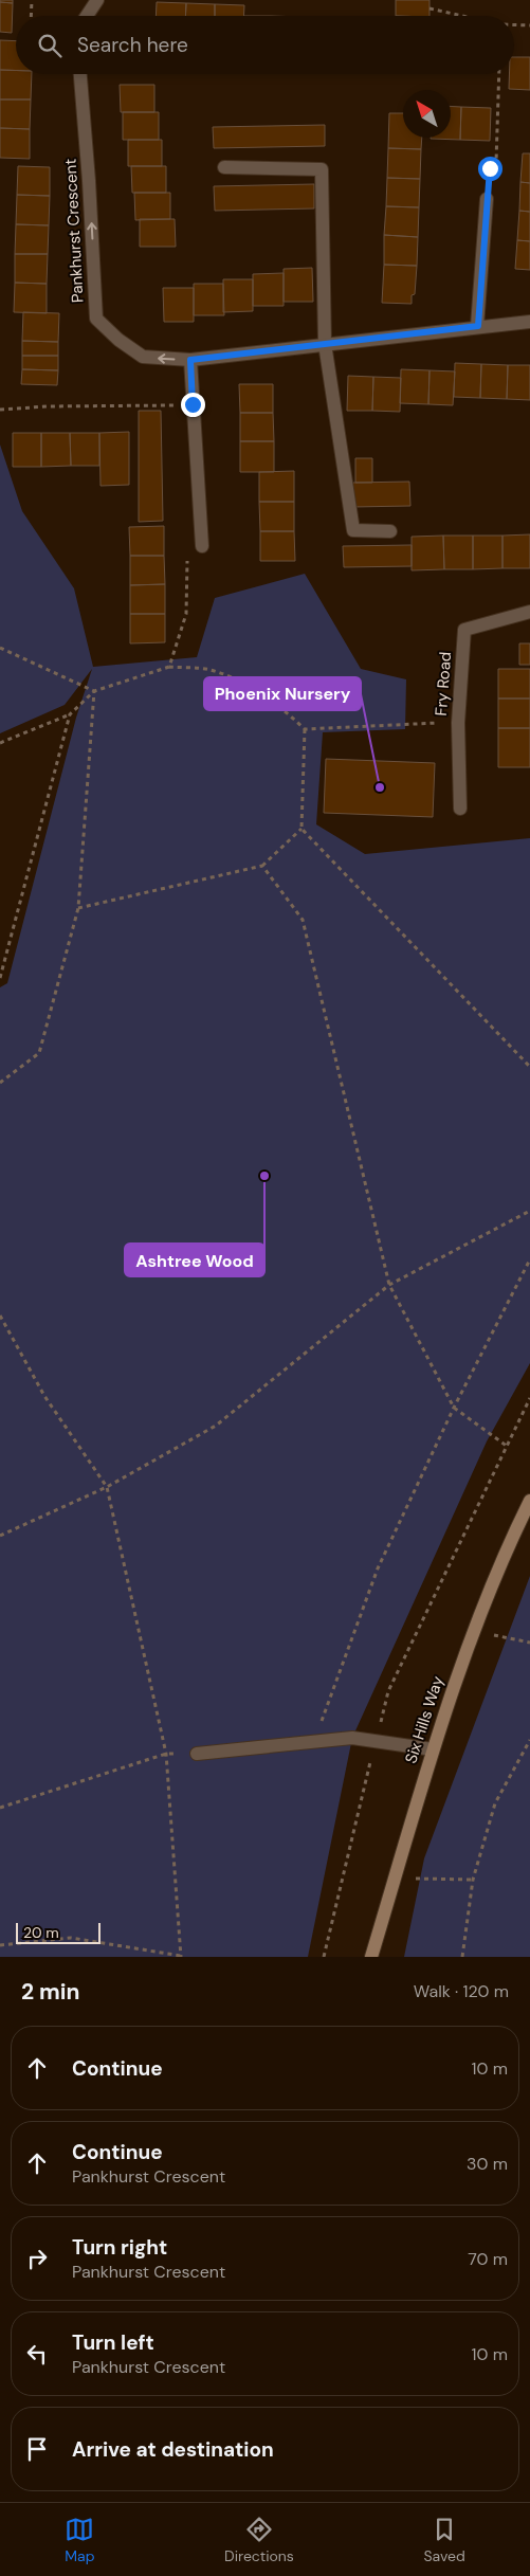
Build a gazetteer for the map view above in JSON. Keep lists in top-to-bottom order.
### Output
{
  "streets": {
    "street": ["Pankhurst Crescent", "Fry Road", "Six Hills Way"]
  },
  "one_way": ["Pankhurst Crescent"],
  "places": ["Phoenix Nursery", "Ashtree Wood"],
  "scale_bar": "20 m",
  "north": "top left",
  "page": {
    "search": "Search here",
    "scale": "20 m",
    "heading": ["2 min", "Walk · 120 m"],
    "list": [
      ["Continue", "10 m"],
      ["Continue", "Pankhurst Crescent", "30 m"],
      ["Turn right", "Pankhurst Crescent", "70 m"],
      ["Turn left", "Pankhurst Crescent", "10 m"],
      "Arrive at destination"
    ],
    "nav": ["Map", "Directions", "Saved"]
  }
}
